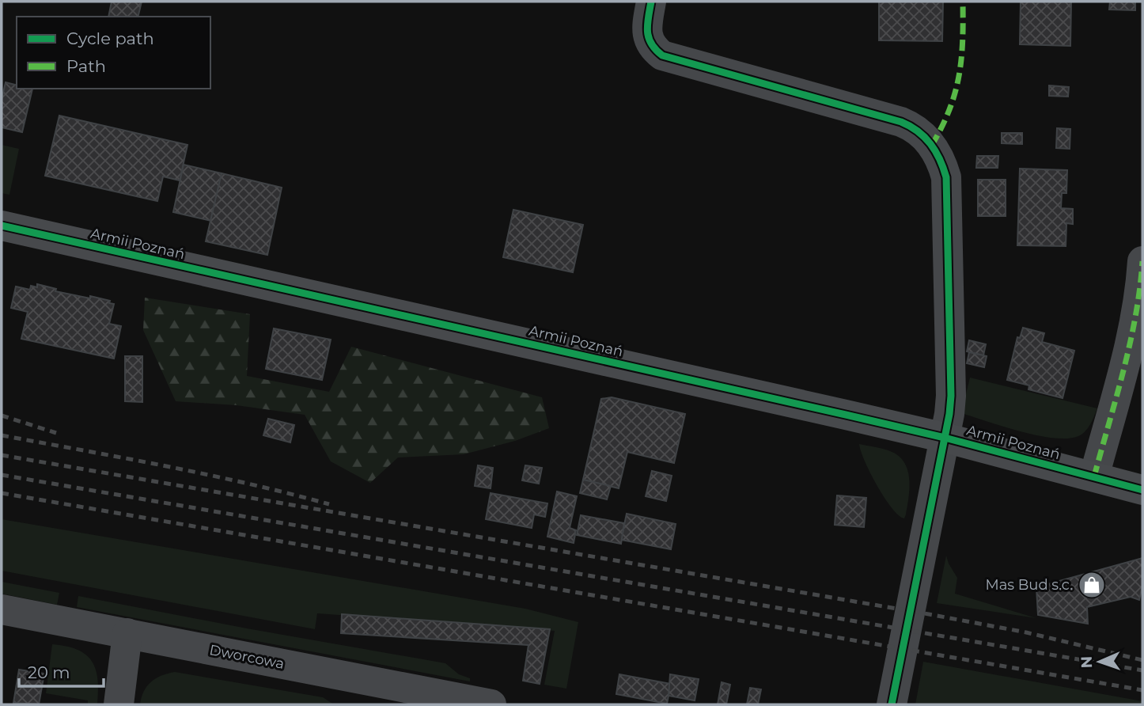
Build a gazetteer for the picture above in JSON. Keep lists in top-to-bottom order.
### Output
{
  "streets": {
    "main road": ["Armii Poznań"],
    "street": ["Dworcowa"]
  },
  "places": {
    "shop": ["Mas Bud s.c."]
  },
  "legend": ["Cycle path", "Path"],
  "scale_bar": "20 m",
  "north": "left"
}
